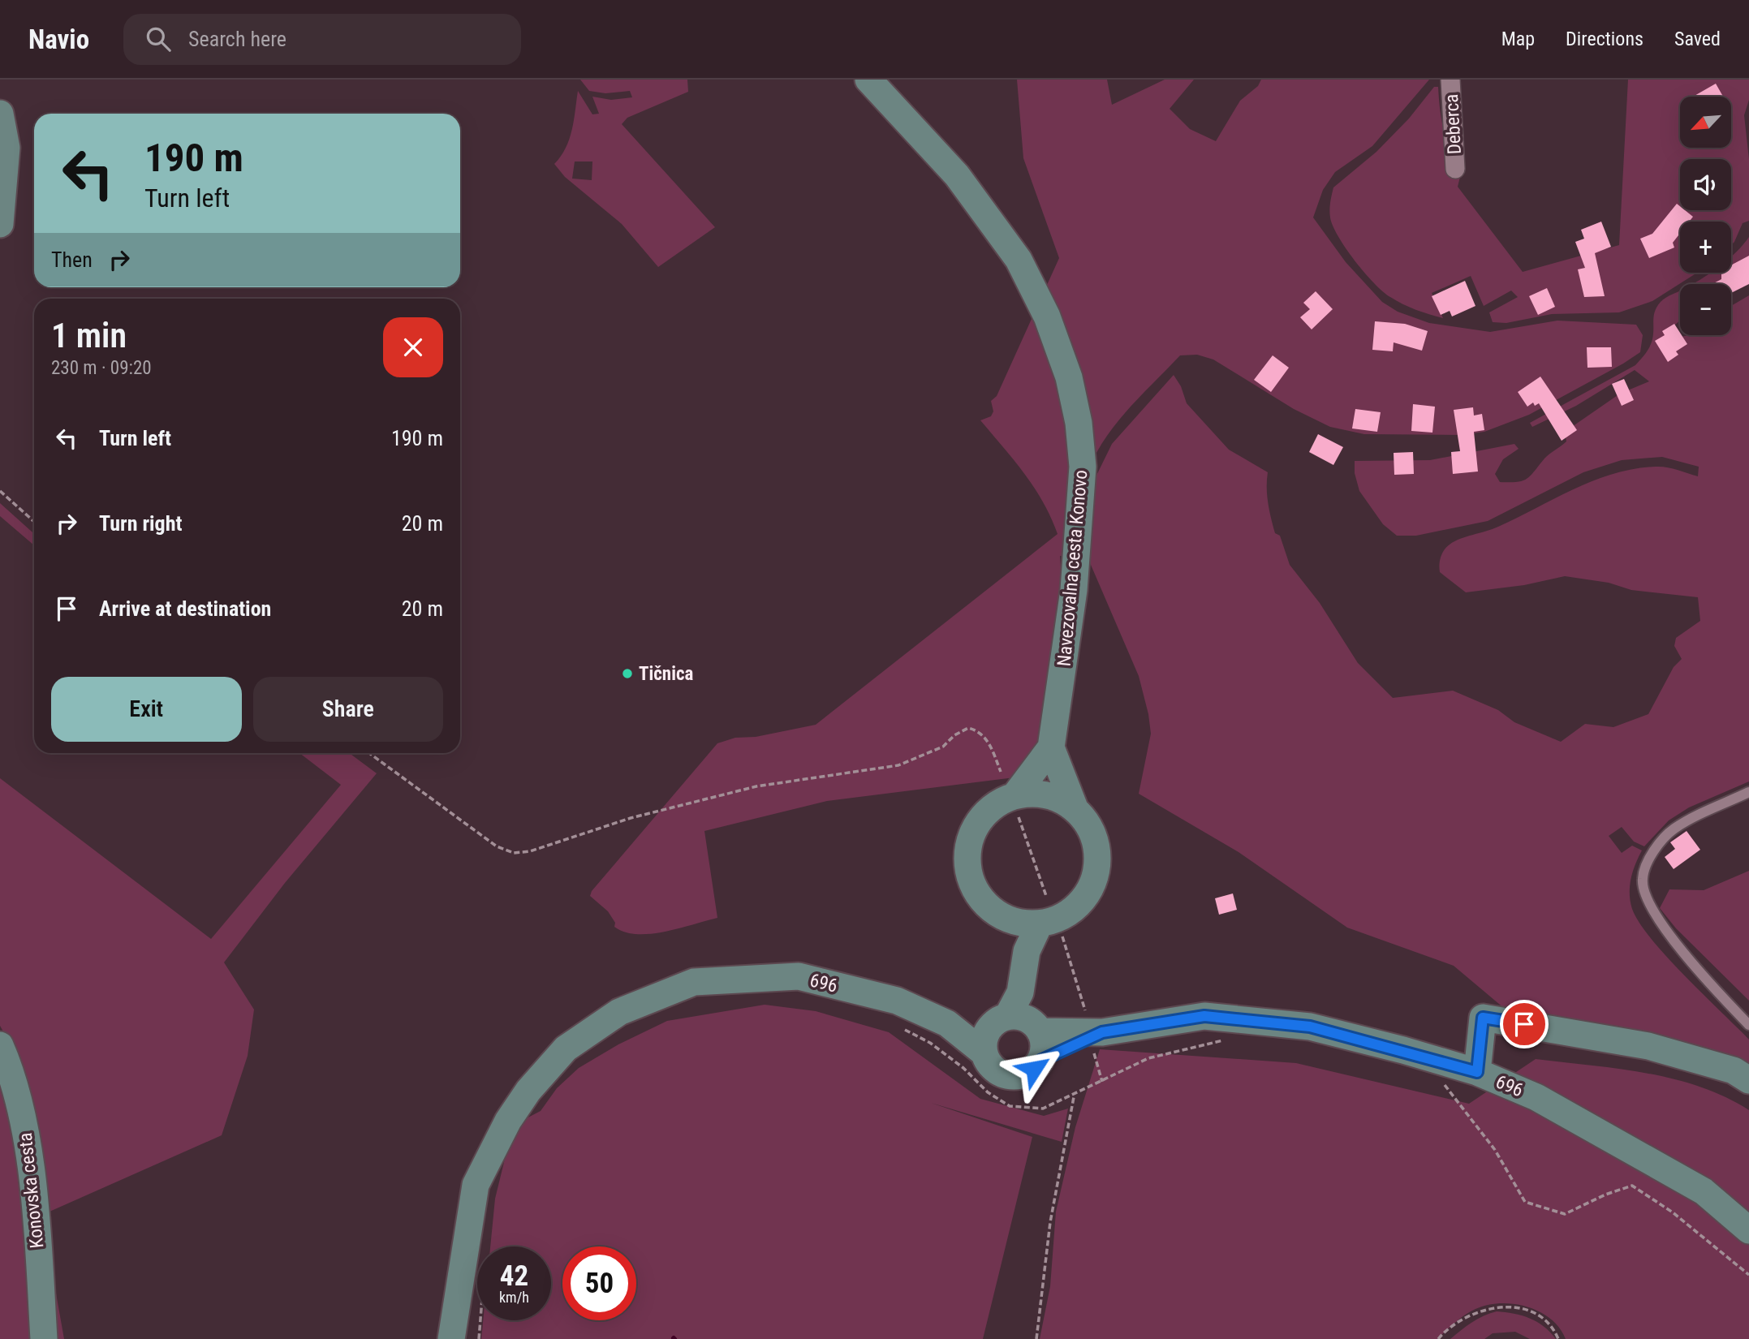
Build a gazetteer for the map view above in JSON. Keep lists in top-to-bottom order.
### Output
{
  "streets": {
    "main road": ["Navezovalna cesta Konovo", "696", "Konovska cesta"],
    "street": ["Deberca"]
  },
  "places": ["Tičnica"],
  "north": "bottom left",
  "page": {
    "header": "Navio",
    "search": "Search here",
    "nav": ["Map", "Directions", "Saved"],
    "map_buttons": ["+", "−"],
    "turn": ["190 m", "Turn left"],
    "then": "Then",
    "heading": ["1 min", "230 m · 09:20"],
    "list": [
      {
        "name": "Turn left",
        "value": "190 m"
      },
      {
        "name": "Turn right",
        "value": "20 m"
      },
      {
        "name": "Arrive at destination",
        "value": "20 m"
      }
    ],
    "buttons": ["Exit", "Share"],
    "speed": "42 km/h",
    "limit": "50"
  }
}
